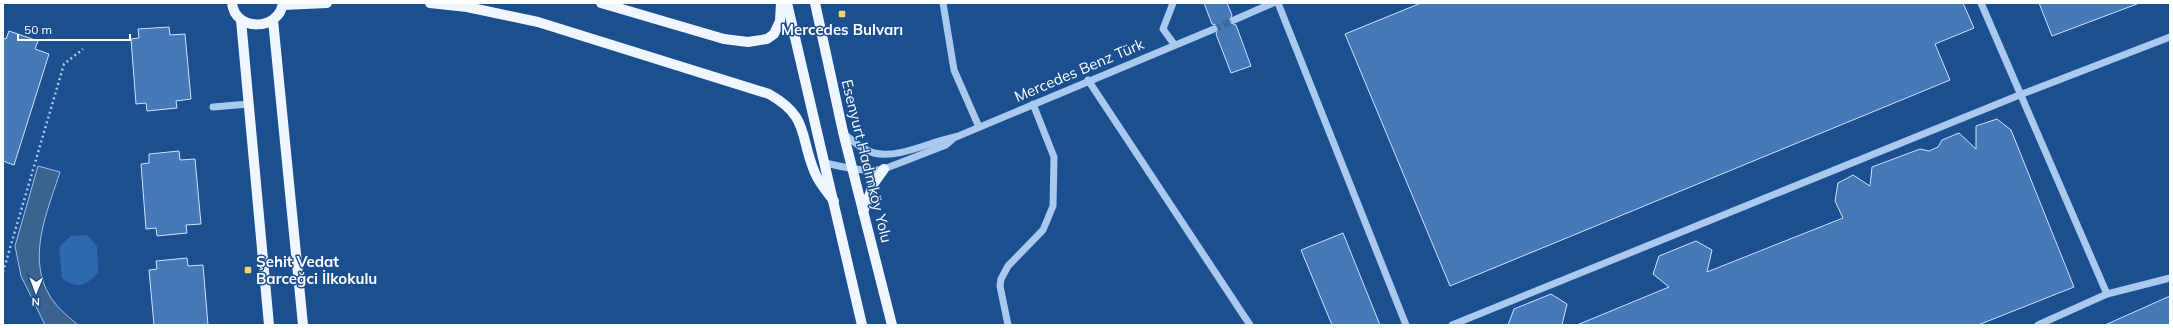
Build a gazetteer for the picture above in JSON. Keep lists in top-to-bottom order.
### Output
{
  "streets": {
    "main road": ["Esenyurt Hadımköy Yolu"],
    "street": ["Mercedes Benz Türk"]
  },
  "crossings": [
    ["Mercedes Benz Türk", "Esenyurt Hadımköy Yolu"]
  ],
  "places": {
    "transit": ["Mercedes Bulvarı", "Şehit Vedat Barceğci İlkokulu"]
  },
  "scale_bar": "50 m",
  "north": "bottom"
}
